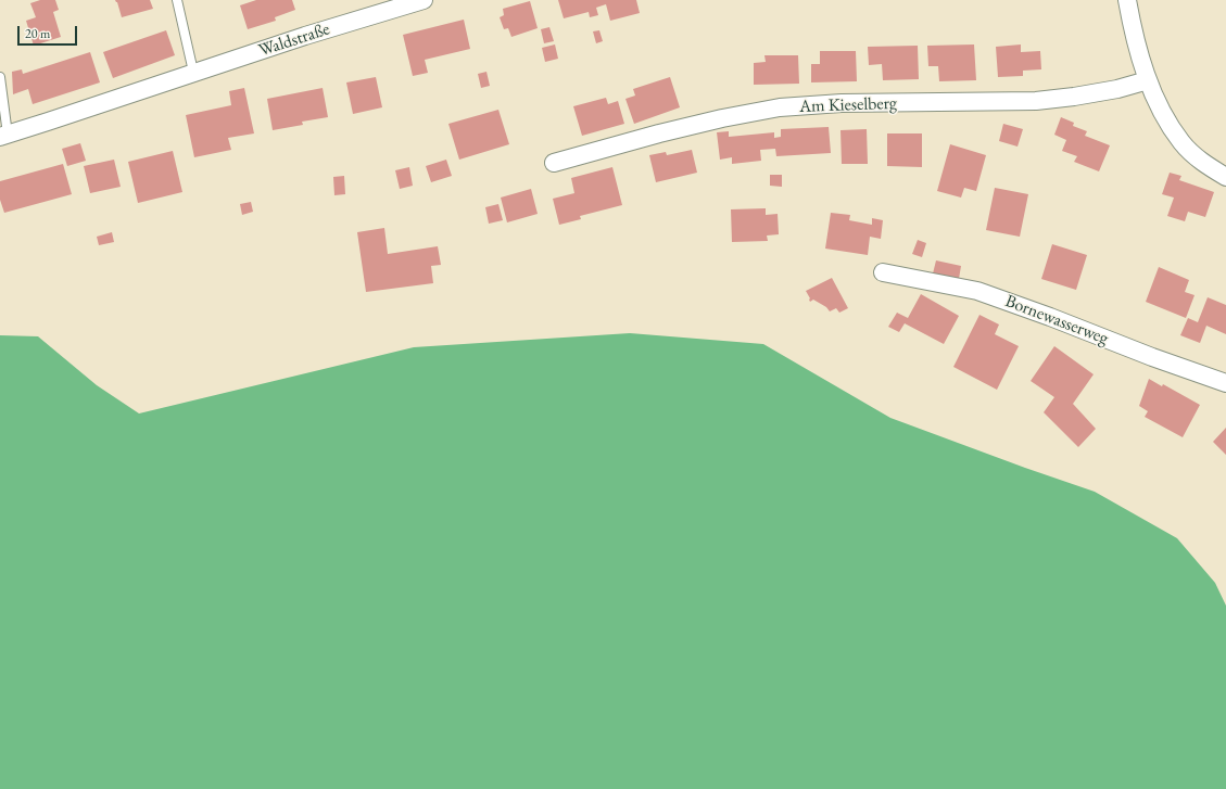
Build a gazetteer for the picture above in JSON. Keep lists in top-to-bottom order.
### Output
{
  "streets": {
    "street": ["Waldstraße", "Am Kieselberg", "Bornewasserweg"]
  },
  "scale_bar": "20 m"
}
